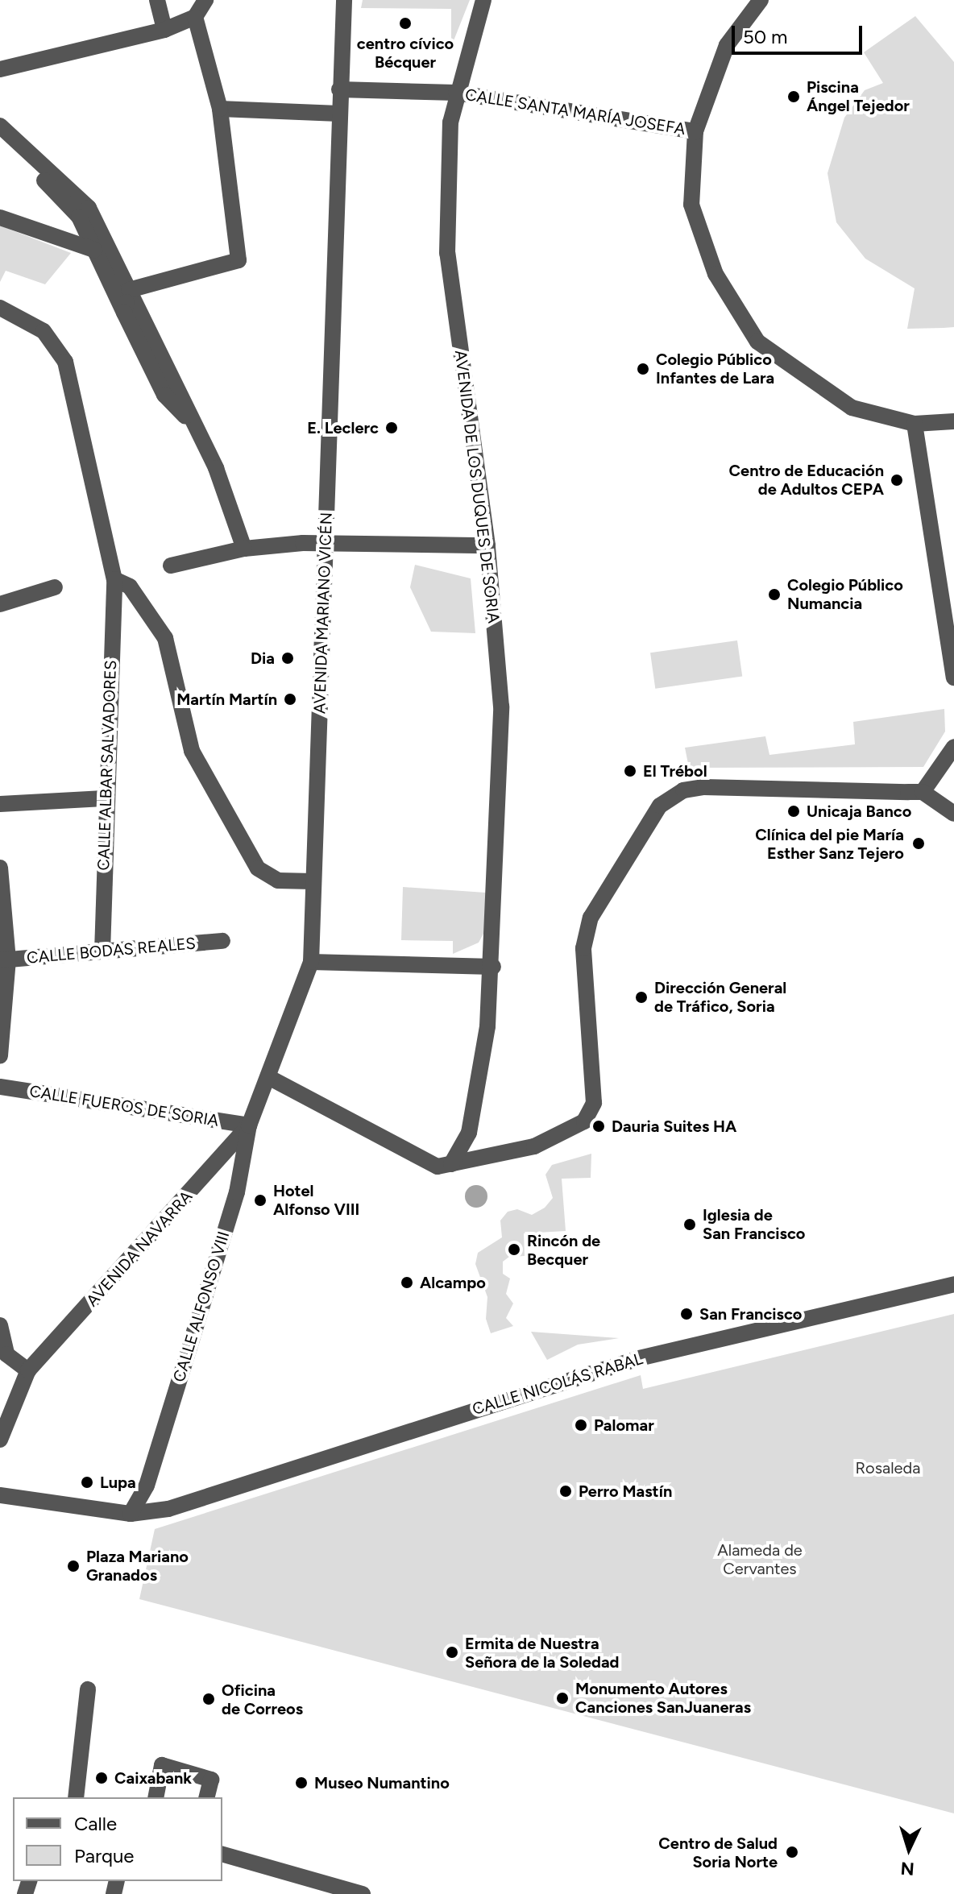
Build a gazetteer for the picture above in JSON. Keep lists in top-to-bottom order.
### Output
{
  "streets": {
    "street": [
      "CALLE SANTA MARÍA JOSEFA",
      "AVENIDA DE LOS DUQUES DE SORIA",
      "AVENIDA MARIANO VICÉN",
      "CALLE ALBAR SALVADORES",
      "CALLE BODAS REALES",
      "CALLE FUEROS DE SORIA",
      "AVENIDA NAVARRA",
      "CALLE ALFONSO VIII",
      "CALLE NICOLÁS RABAL"
    ]
  },
  "crossings": [
    ["CALLE SANTA MARÍA JOSEFA", "AVENIDA DE LOS DUQUES DE SORIA"],
    ["CALLE SANTA MARÍA JOSEFA", "AVENIDA MARIANO VICÉN"],
    ["AVENIDA MARIANO VICÉN", "CALLE FUEROS DE SORIA"],
    ["AVENIDA MARIANO VICÉN", "AVENIDA NAVARRA"],
    ["AVENIDA MARIANO VICÉN", "CALLE ALFONSO VIII"],
    ["CALLE ALBAR SALVADORES", "CALLE BODAS REALES"],
    ["CALLE FUEROS DE SORIA", "AVENIDA NAVARRA"],
    ["CALLE FUEROS DE SORIA", "CALLE ALFONSO VIII"],
    ["AVENIDA NAVARRA", "CALLE ALFONSO VIII"]
  ],
  "parks": ["Rosaleda", "Alameda de Cervantes"],
  "places": [
    "centro cívico Bécquer",
    "Piscina Ángel Tejedor",
    "Colegio Público Infantes de Lara",
    "E. Leclerc",
    "Centro de Educación de Adultos CEPA",
    "Colegio Público Numancia",
    "Dia",
    "Martín Martín",
    "El Trébol",
    "Unicaja Banco",
    "Clínica del pie María Esther Sanz Tejero",
    "Dirección General de Tráfico, Soria",
    "Dauria Suites HA",
    "Hotel Alfonso VIII",
    "Iglesia de San Francisco",
    "Rincón de Becquer",
    "Alcampo",
    "San Francisco",
    "Palomar",
    "Lupa",
    "Perro Mastín",
    "Plaza Mariano Granados",
    "Ermita de Nuestra Señora de la Soledad",
    "Monumento Autores Canciones SanJuaneras",
    "Oficina de Correos",
    "Caixabank",
    "Museo Numantino",
    "Centro de Salud Soria Norte"
  ],
  "legend": ["Calle", "Parque"],
  "scale_bar": "50 m",
  "north": "bottom"
}
